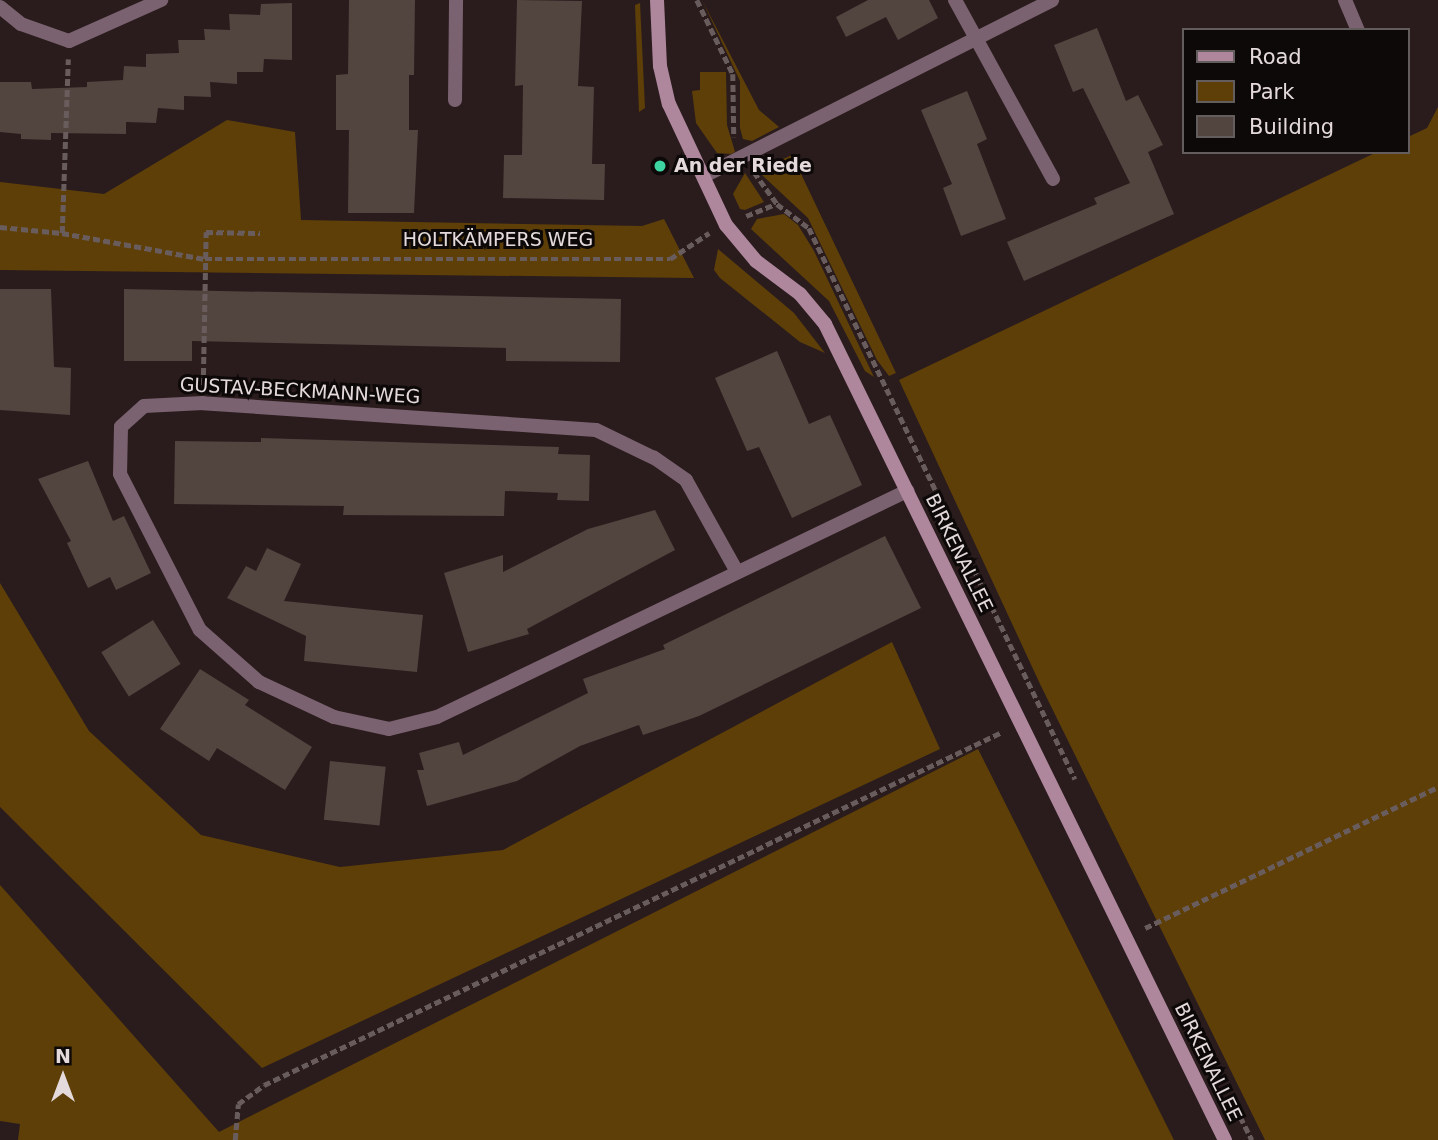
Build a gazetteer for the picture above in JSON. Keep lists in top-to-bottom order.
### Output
{
  "streets": {
    "street": ["GUSTAV-BECKMANN-WEG", "BIRKENALLEE"],
    "path": ["HOLTKÄMPERS WEG"]
  },
  "crossings": [
    ["HOLTKÄMPERS WEG", "BIRKENALLEE"],
    ["GUSTAV-BECKMANN-WEG", "BIRKENALLEE"]
  ],
  "places": ["An der Riede"],
  "legend": ["Road", "Park", "Building"],
  "north": "top"
}
